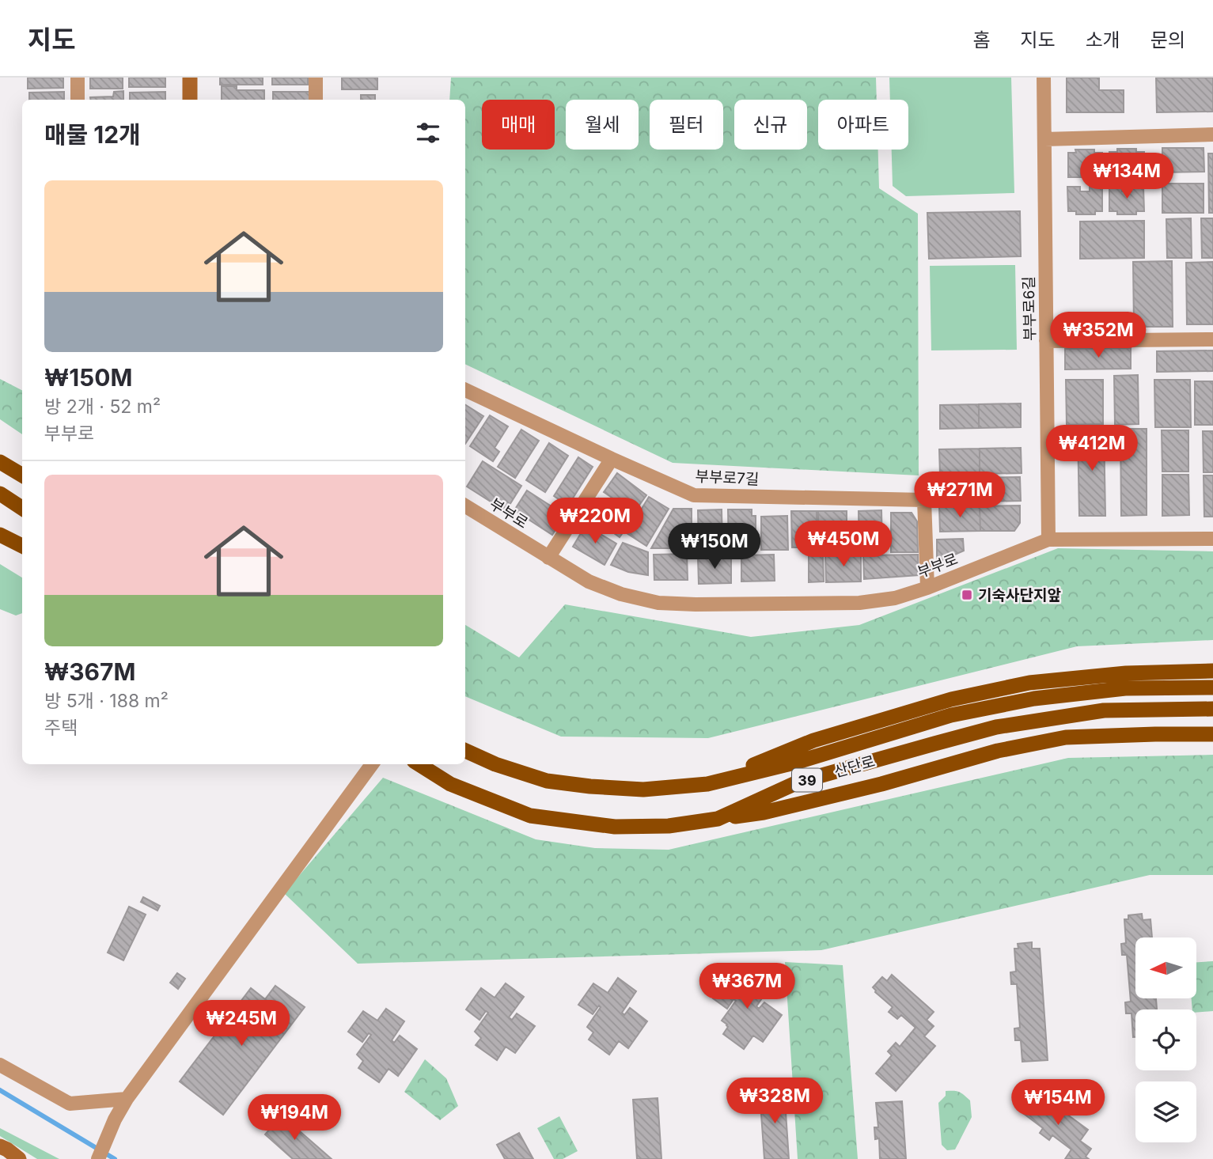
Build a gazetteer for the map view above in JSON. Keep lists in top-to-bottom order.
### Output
{
  "streets": {
    "main road": ["산단로", "39"],
    "street": ["부부로6길", "부부로7길", "부부로"]
  },
  "crossings": [
    ["부부로6길", "부부로"],
    ["부부로7길", "부부로"]
  ],
  "places": {
    "transit": ["기숙사단지앞"]
  },
  "north": "left",
  "page": {
    "header": "지도",
    "nav": [
      "홈",
      "지도",
      "소개",
      "문의"
    ],
    "chip": [
      "매매",
      "월세",
      "필터",
      "신규",
      "아파트"
    ],
    "heading": "매물 12개",
    "price": [
      "₩134M",
      "₩352M",
      "₩412M",
      "₩271M",
      "₩220M",
      "₩450M",
      "₩150M",
      "₩367M",
      "₩245M",
      "₩328M",
      "₩154M",
      "₩194M"
    ],
    "list": [
      {
        "name": "₩150M",
        "note": "방 2개 · 52 m² · 부부로"
      },
      {
        "name": "₩367M",
        "note": "방 5개 · 188 m² · 주택"
      }
    ]
  }
}
